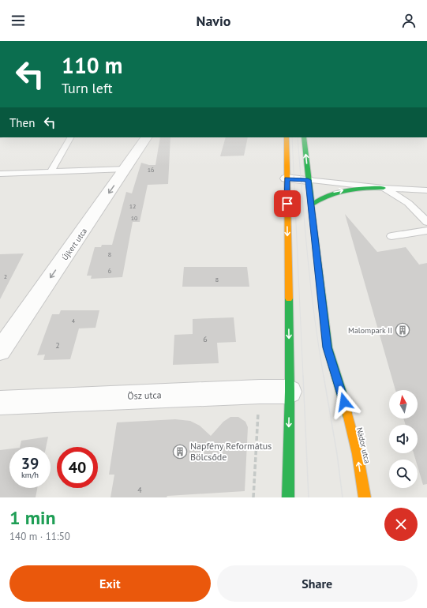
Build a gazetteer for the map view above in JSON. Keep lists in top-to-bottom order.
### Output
{
  "streets": {
    "street": ["Újkert utca", "Ösz utca", "Nádor utca"]
  },
  "one_way": ["Újkert utca"],
  "places": {
    "building": ["Malompark II", "Napfény Református Bölcsőde"]
  },
  "house_numbers": [
    "16",
    "12",
    "10",
    "8",
    "6",
    "2",
    "8",
    "4",
    "6",
    "2",
    "4"
  ],
  "north": "top",
  "page": {
    "header": "Navio",
    "turn": ["110 m", "Turn left"],
    "then": "Then",
    "speed": "39 km/h",
    "limit": "40",
    "heading": ["1 min", "140 m · 11:50"],
    "buttons": ["Exit", "Share"]
  }
}
